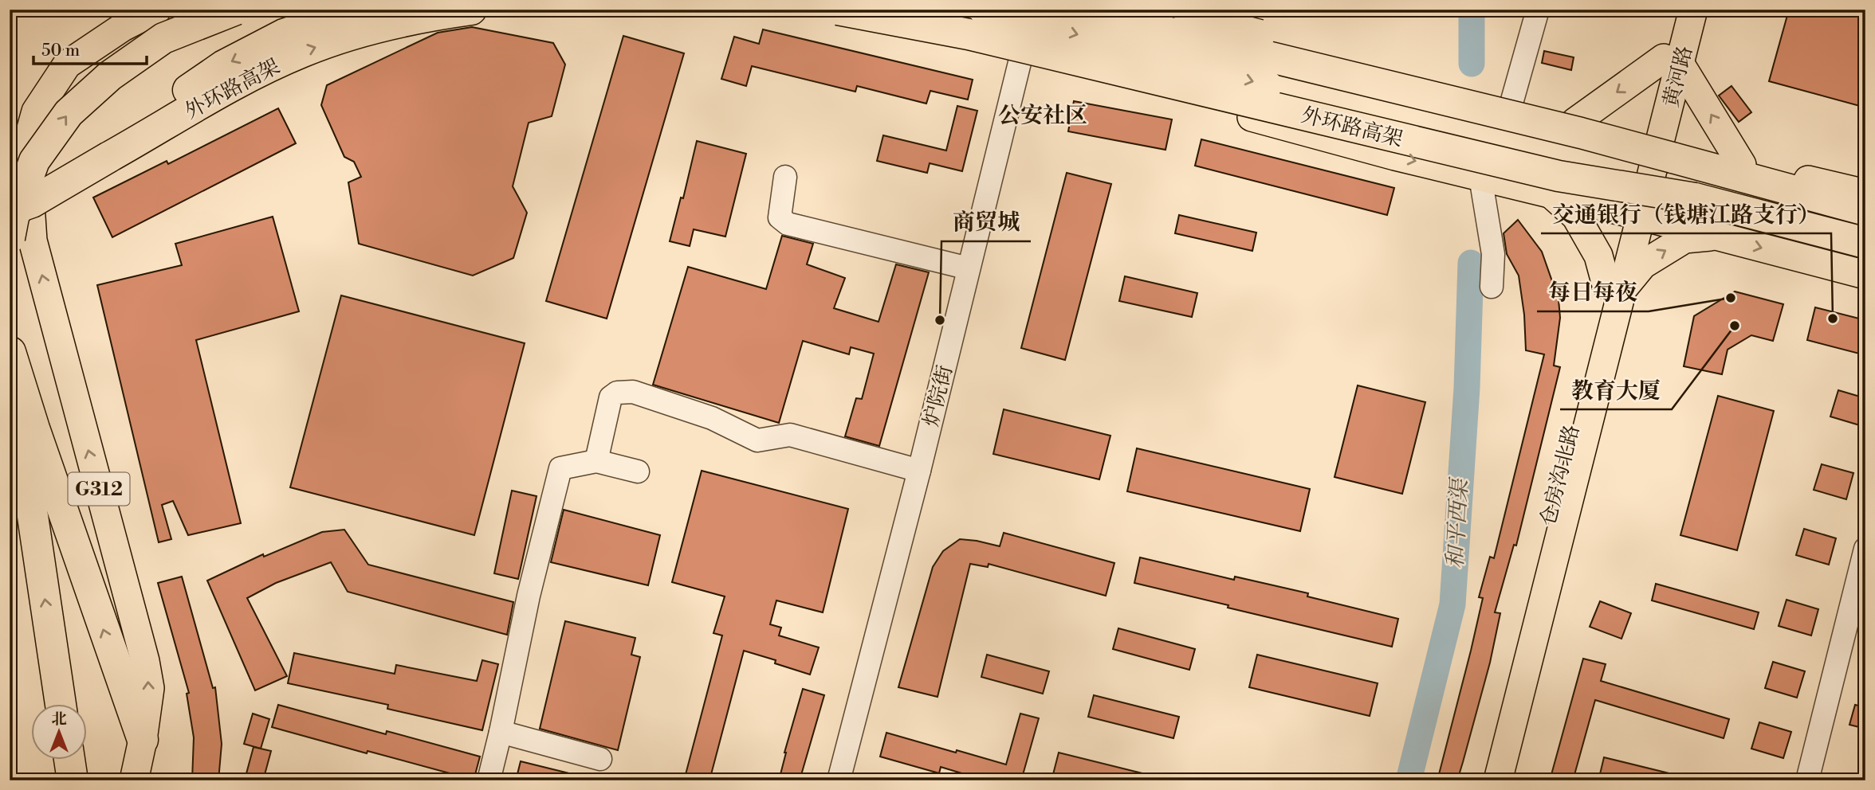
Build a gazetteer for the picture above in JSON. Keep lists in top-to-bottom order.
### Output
{
  "streets": {
    "highway": ["外环路高架"],
    "main road": ["黄河路", "仓房沟北路", "G312"],
    "street": ["炉院街"]
  },
  "crossings": [
    ["黄河路", "仓房沟北路"]
  ],
  "districts": ["公安社区"],
  "water": ["和平西渠"],
  "places": [
    "每日每夜",
    "交通银行（钱塘江路支行）",
    "商贸城",
    "教育大厦"
  ],
  "scale_bar": "50 m",
  "north": "top"
}
